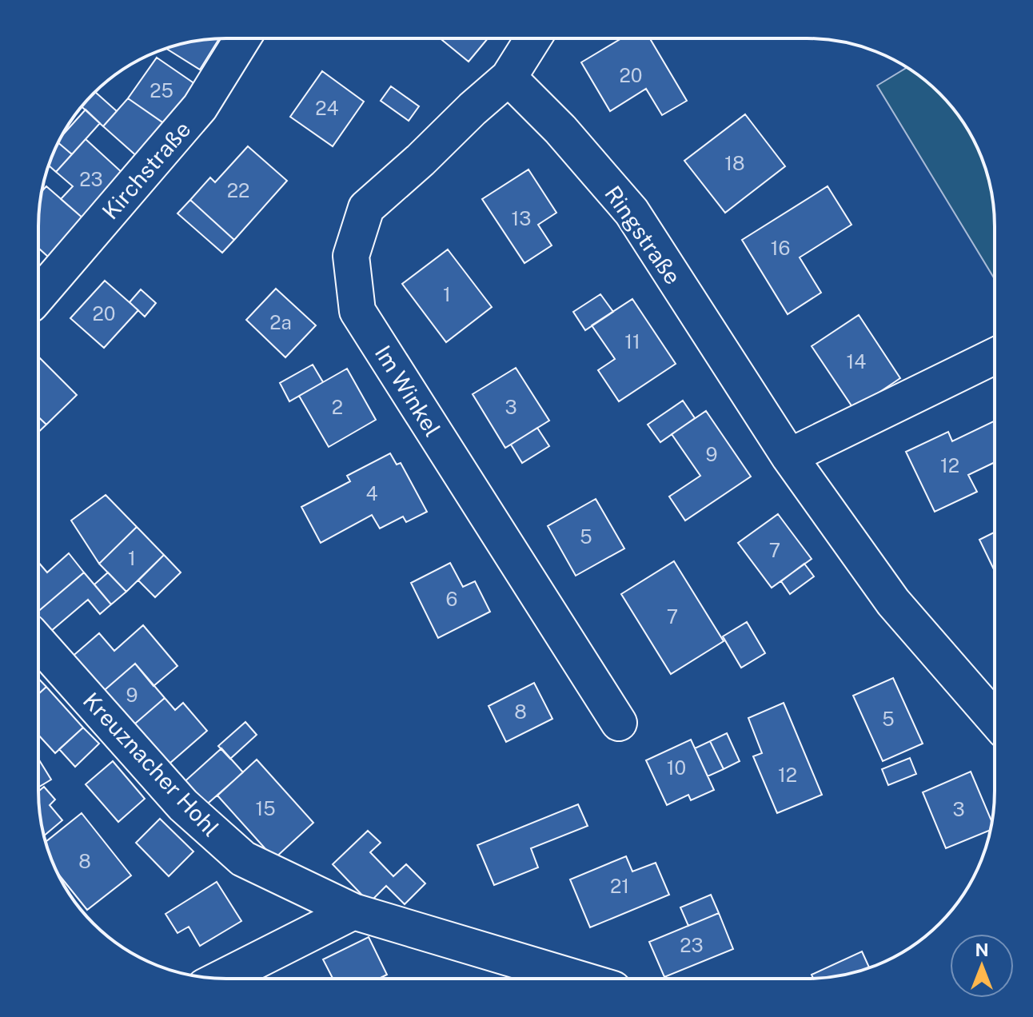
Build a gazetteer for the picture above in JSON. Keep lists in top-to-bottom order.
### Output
{
  "streets": {
    "street": [
      "Kirchstraße",
      "Ringstraße",
      "Im Winkel",
      "Kreuznacher Hohl"
    ]
  },
  "crossings": [
    ["Ringstraße", "Im Winkel"]
  ],
  "house_numbers": [
    "20",
    "25",
    "24",
    "18",
    "23",
    "22",
    "13",
    "16",
    "1",
    "20",
    "2a",
    "11",
    "14",
    "2",
    "3",
    "9",
    "12",
    "4",
    "5",
    "7",
    "1",
    "6",
    "7",
    "9",
    "8",
    "5",
    "10",
    "12",
    "15",
    "3",
    "8",
    "21",
    "23"
  ],
  "north": "top"
}
